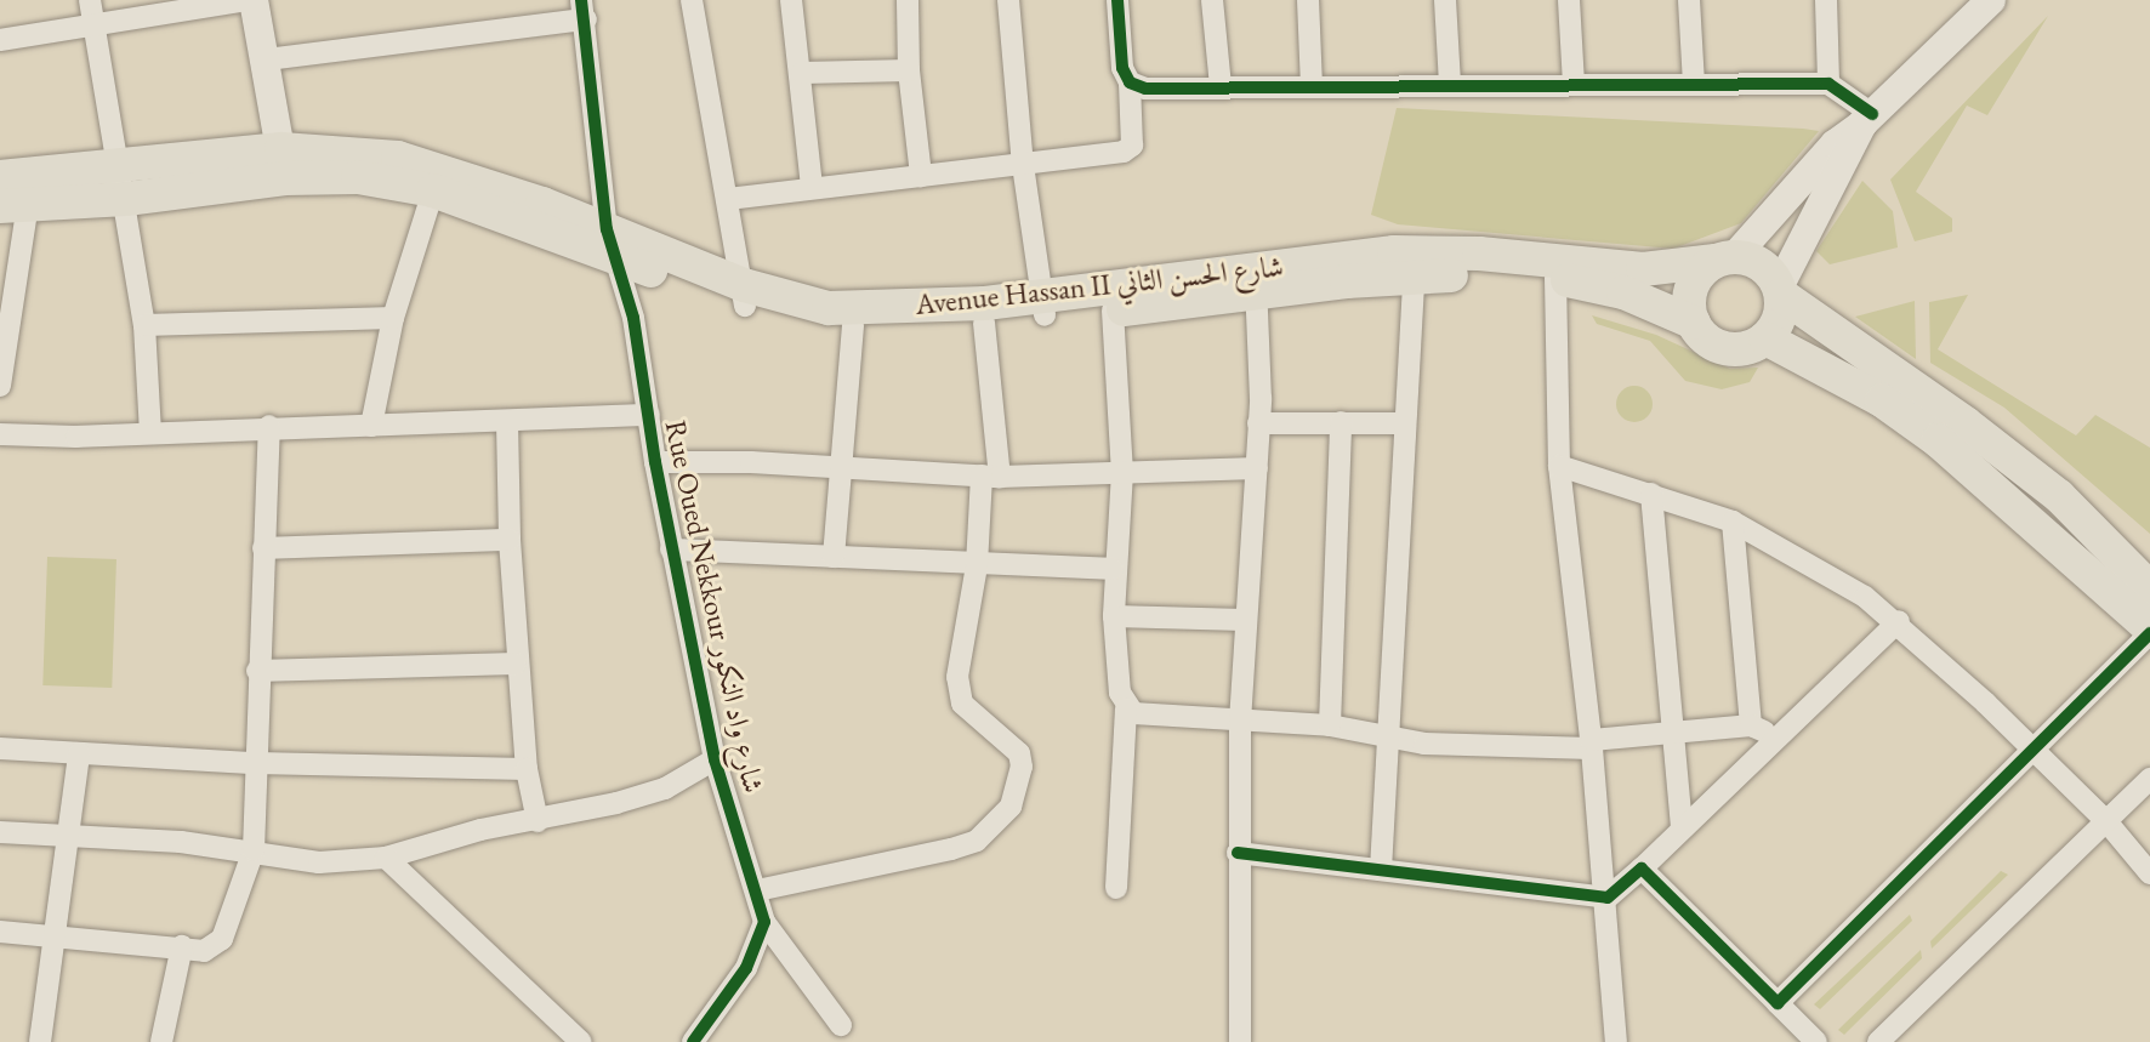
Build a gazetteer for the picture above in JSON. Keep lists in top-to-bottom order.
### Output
{
  "streets": {
    "main road": ["Avenue Hassan II شارع الحسن الثاني"],
    "street": ["Rue Oued Nekkour شارع واد النکور"]
  },
  "crossings": [
    ["Avenue Hassan II شارع الحسن الثاني", "Rue Oued Nekkour شارع واد النکور"]
  ]
}
